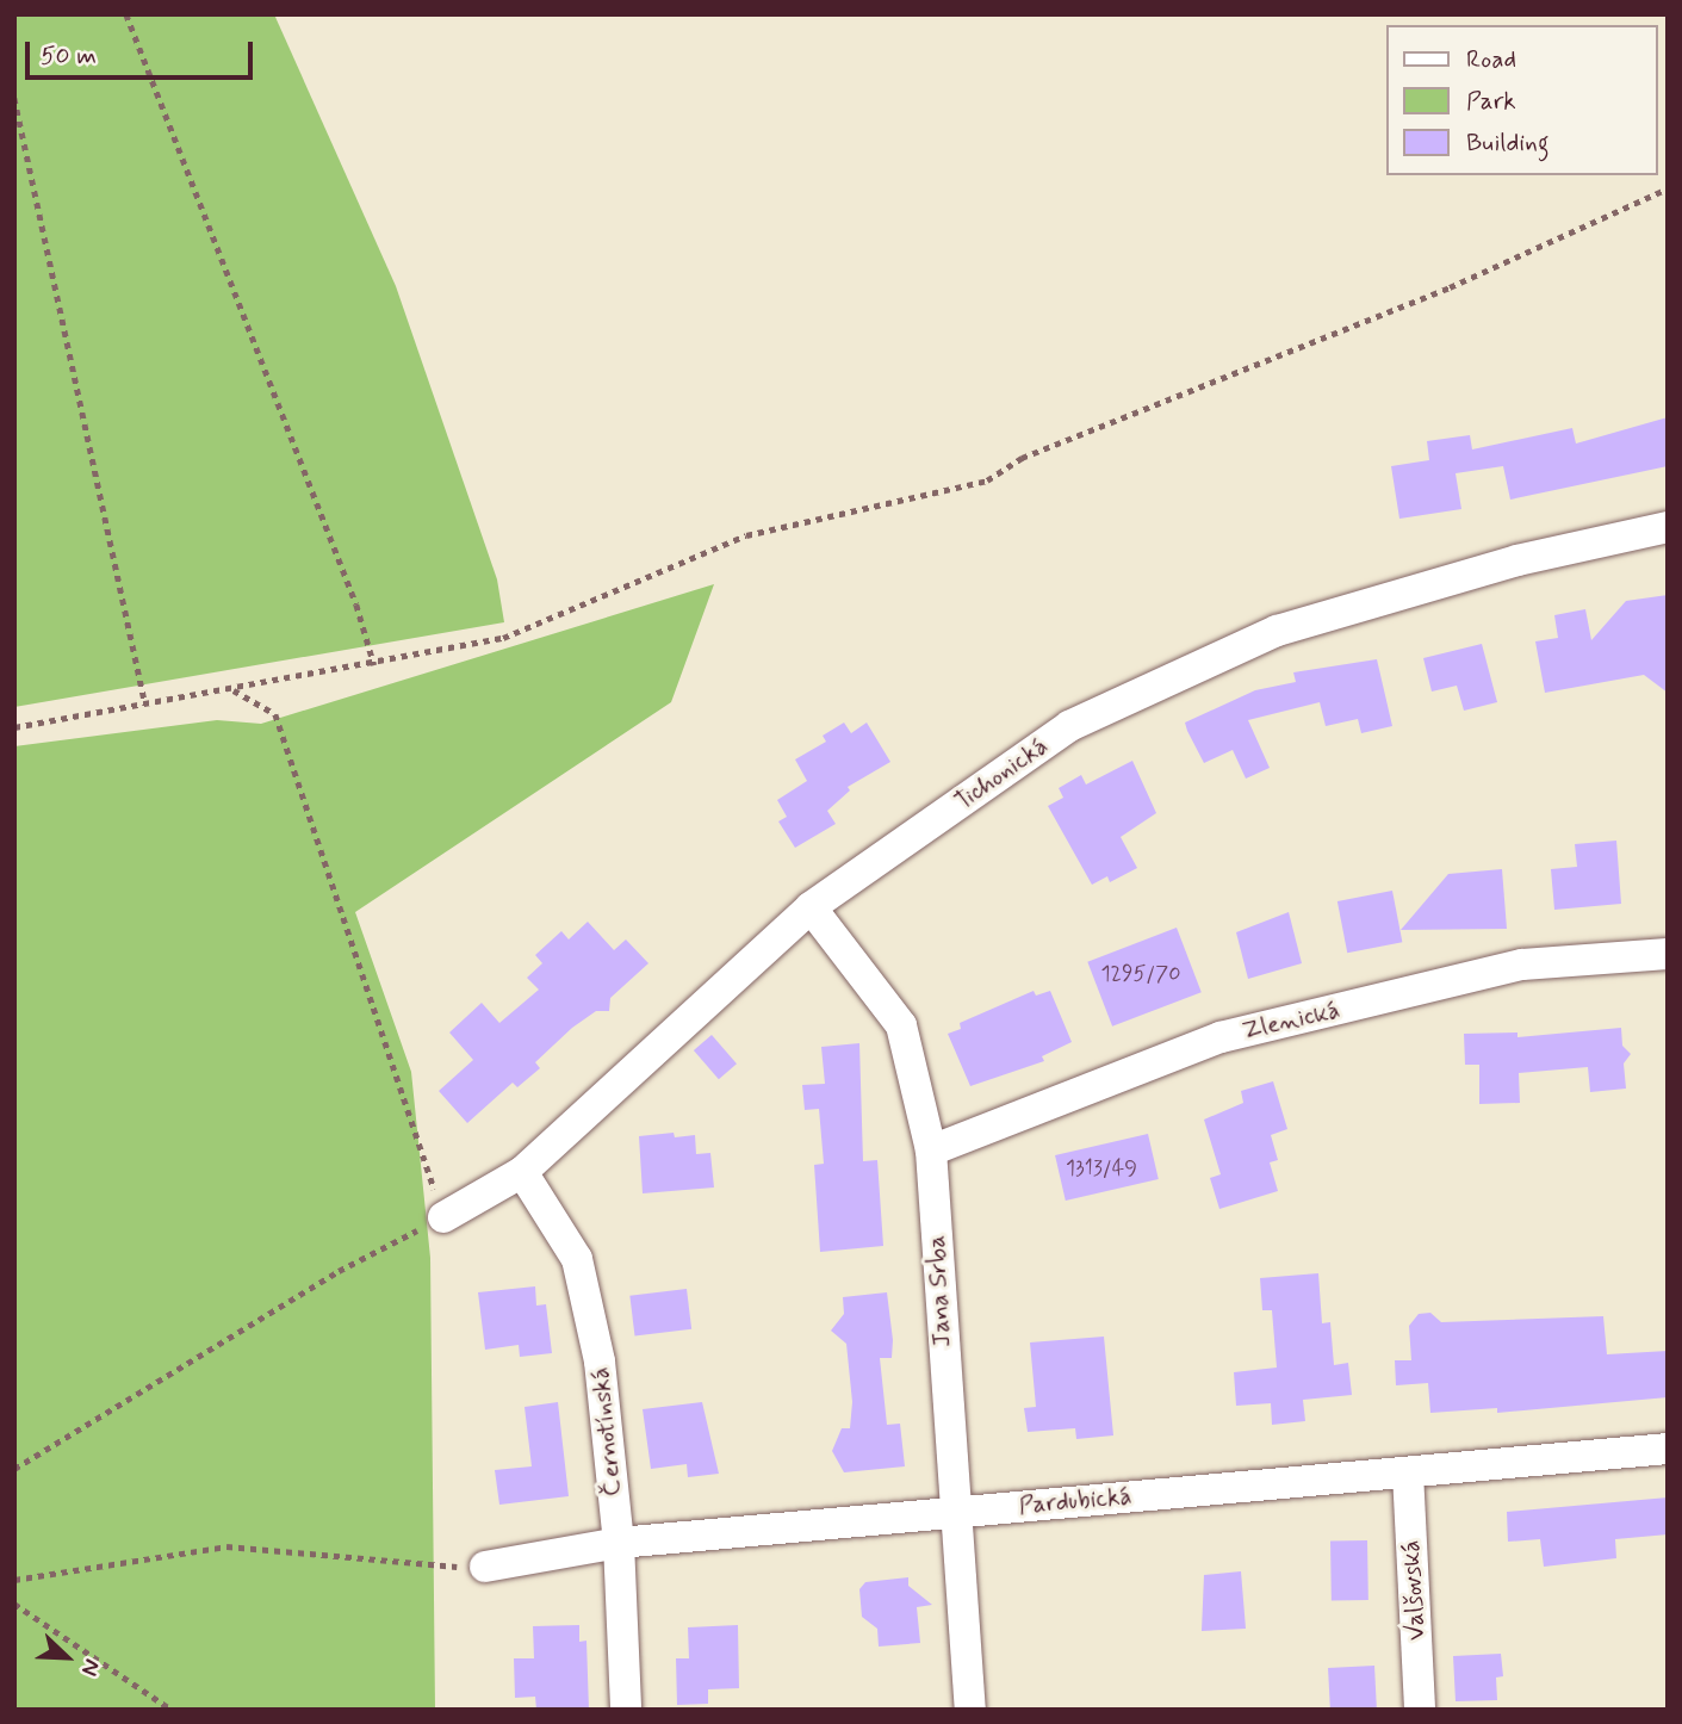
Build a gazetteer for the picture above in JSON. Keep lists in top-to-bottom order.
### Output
{
  "streets": {
    "street": [
      "Tichonická",
      "Zlenická",
      "Jana Srba",
      "Černotínská",
      "Pardubická",
      "Valšovská"
    ]
  },
  "crossings": [
    ["Tichonická", "Jana Srba"],
    ["Tichonická", "Černotínská"],
    ["Zlenická", "Jana Srba"],
    ["Jana Srba", "Pardubická"],
    ["Černotínská", "Pardubická"],
    ["Pardubická", "Valšovská"]
  ],
  "house_numbers": ["1295/70", "1313/49"],
  "legend": ["Road", "Park", "Building"],
  "scale_bar": "50 m",
  "north": "bottom right"
}
